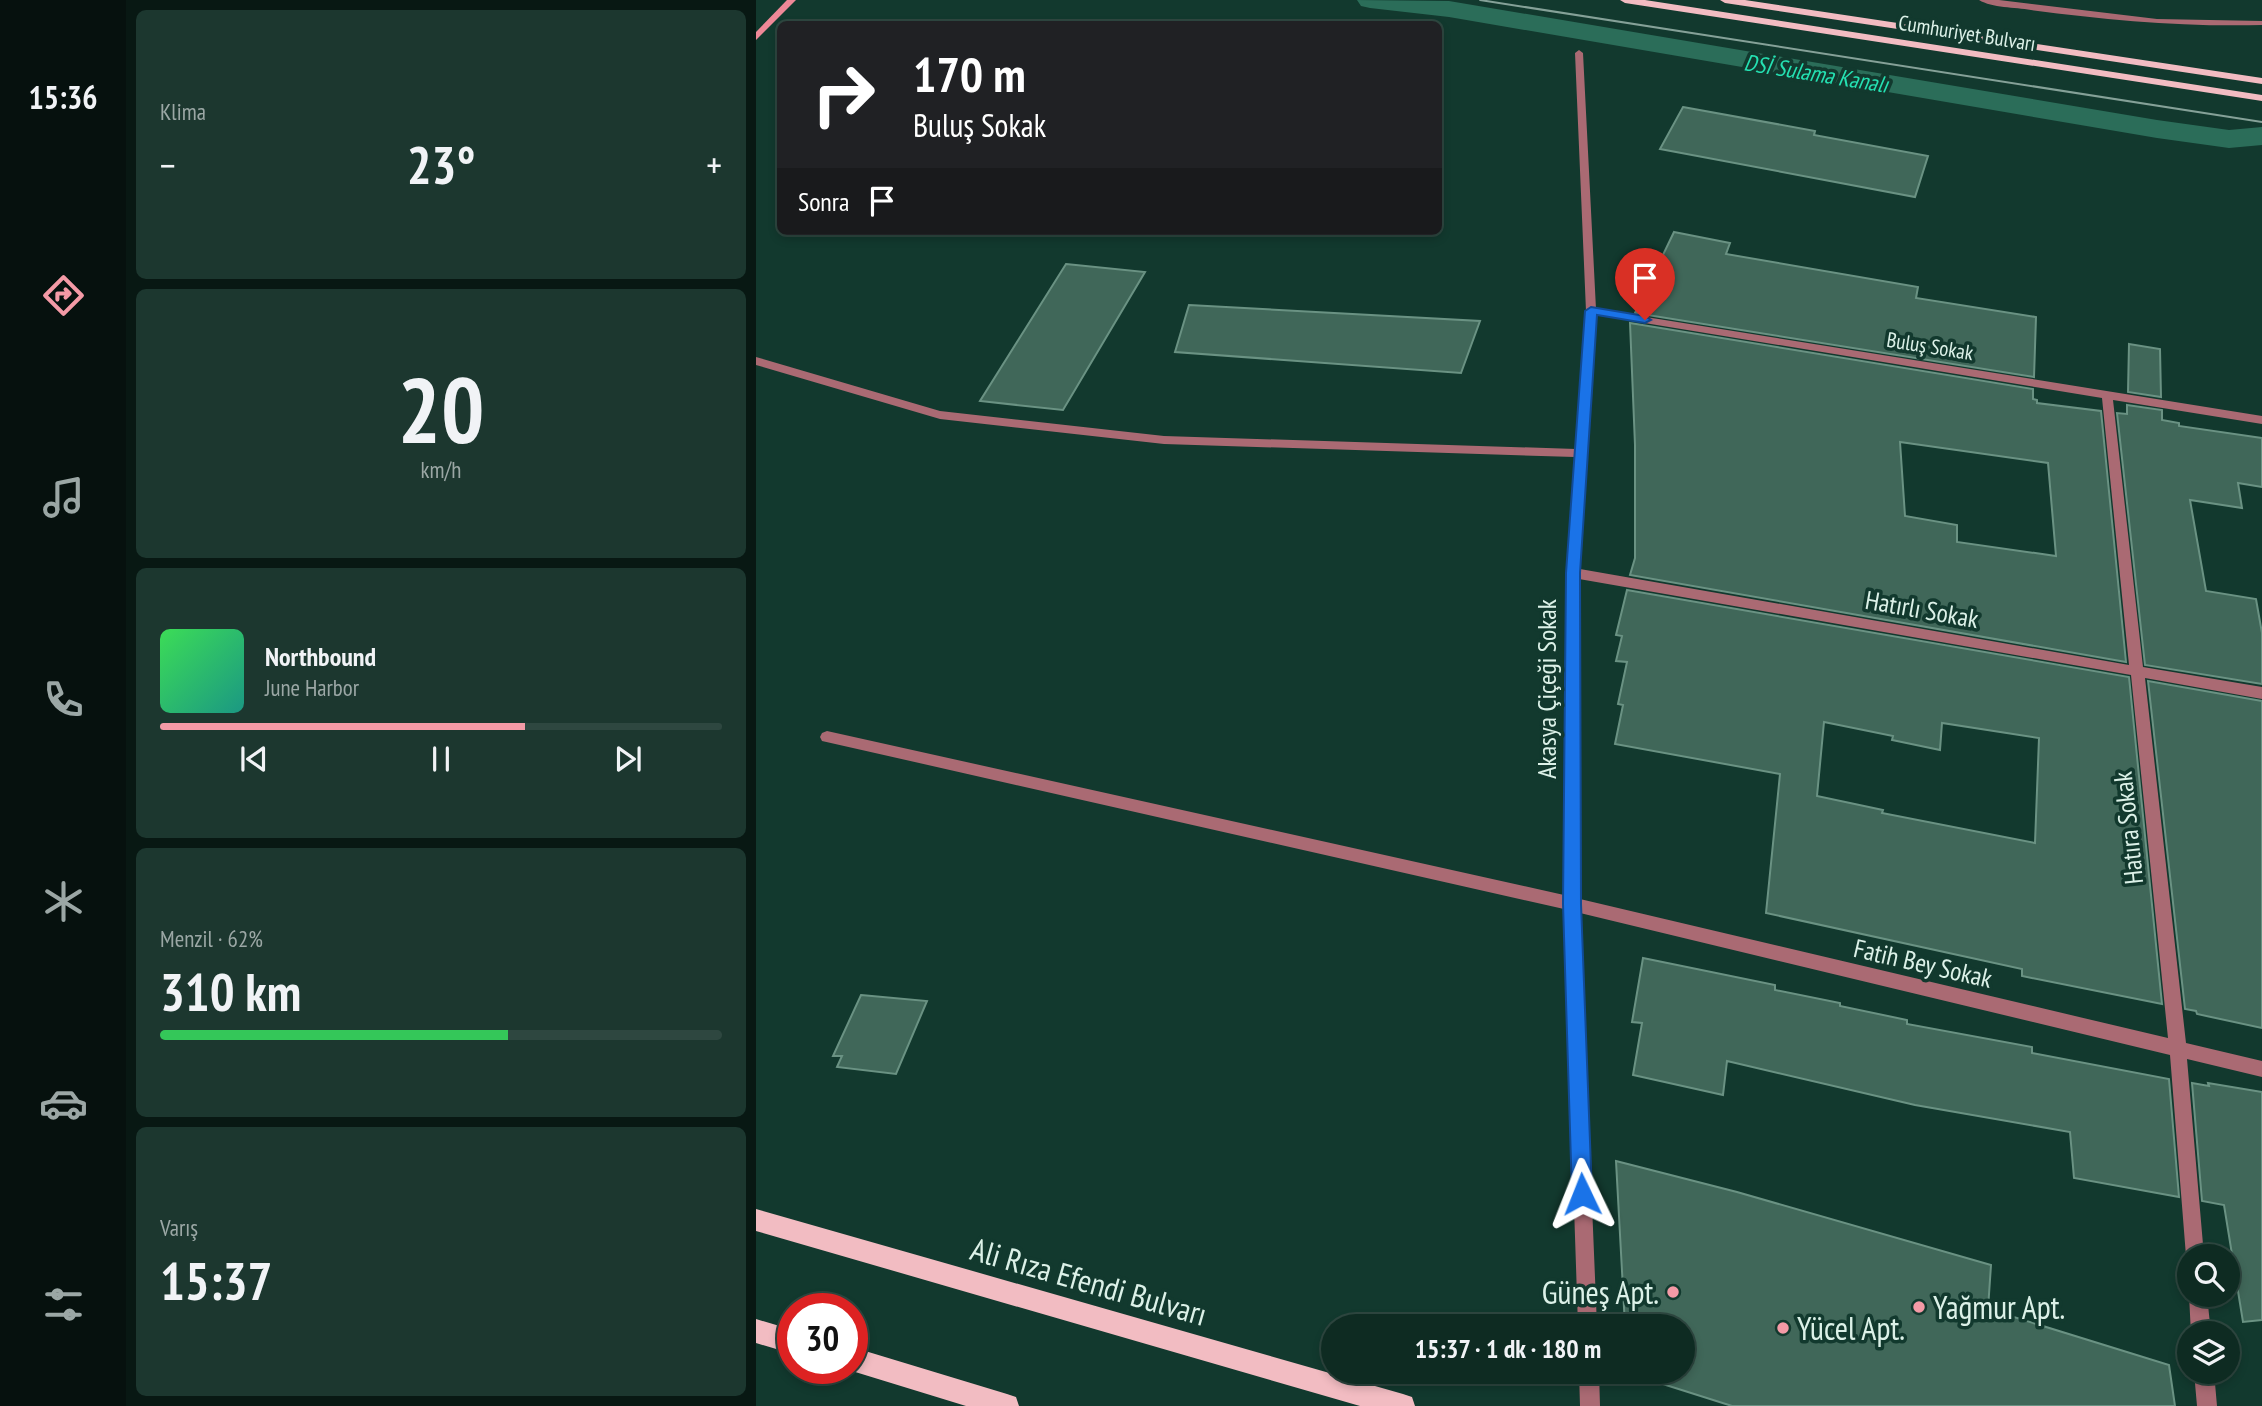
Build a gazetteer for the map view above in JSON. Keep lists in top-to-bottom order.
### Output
{
  "streets": {
    "main road": ["Cumhuriyet Bulvarı", "Ali Rıza Efendi Bulvarı"],
    "street": [
      "Buluş Sokak",
      "Hatırlı Sokak",
      "Akasya Çiçeği Sokak",
      "Hatıra Sokak",
      "Fatih Bey Sokak"
    ]
  },
  "crossings": [
    ["Buluş Sokak", "Akasya Çiçeği Sokak"],
    ["Buluş Sokak", "Hatıra Sokak"],
    ["Hatırlı Sokak", "Akasya Çiçeği Sokak"],
    ["Hatırlı Sokak", "Hatıra Sokak"],
    ["Akasya Çiçeği Sokak", "Fatih Bey Sokak"],
    ["Hatıra Sokak", "Fatih Bey Sokak"]
  ],
  "water": ["DSİ Sulama Kanalı"],
  "places": ["Güneş Apt.", "Yağmur Apt.", "Yücel Apt."],
  "page": {
    "tabs": "15:36",
    "tile": [
      "Klima",
      ["20", "km/h"],
      ["Menzil · 62%", "310 km"],
      ["Varış", "15:37"]
    ],
    "turn": ["170 m", "Buluş Sokak"],
    "heat": ["−", "23°", "+"],
    "then": "Sonra",
    "song": ["Northbound", "June Harbor"],
    "limit": "30",
    "trip": "15:37 · 1 dk · 180 m"
  }
}
